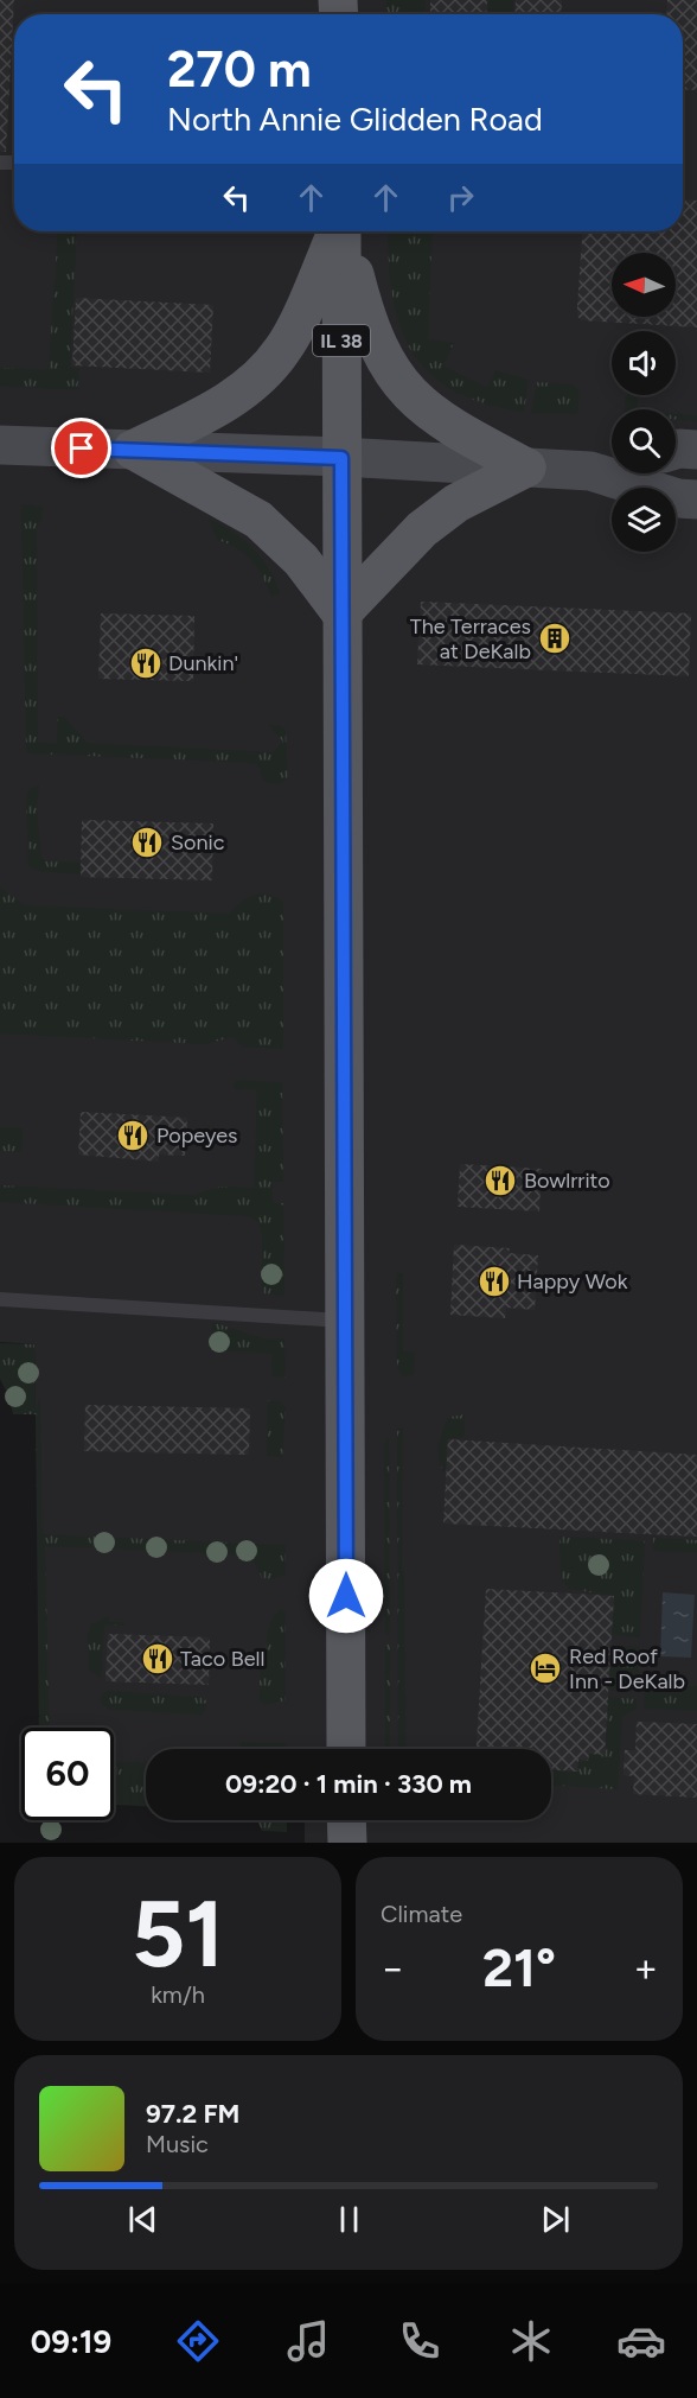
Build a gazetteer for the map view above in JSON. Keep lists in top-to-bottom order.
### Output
{
  "streets": {
    "main road": ["IL 38"]
  },
  "places": {
    "building": ["The Terraces at DeKalb"],
    "restaurant": [
      "Dunkin'",
      "Sonic",
      "Popeyes",
      "Bowlrrito",
      "Happy Wok",
      "Taco Bell"
    ],
    "hotel": ["Red Roof Inn - DeKalb"]
  },
  "north": "left",
  "page": {
    "turn": ["270 m", "North Annie Glidden Road"],
    "limit": "60",
    "trip": "09:20 · 1 min · 330 m",
    "tile": [
      ["51", "km/h"],
      "Climate"
    ],
    "heat": ["−", "21°", "+"],
    "song": ["97.2 FM", "Music"],
    "tabs": "09:19"
  }
}
